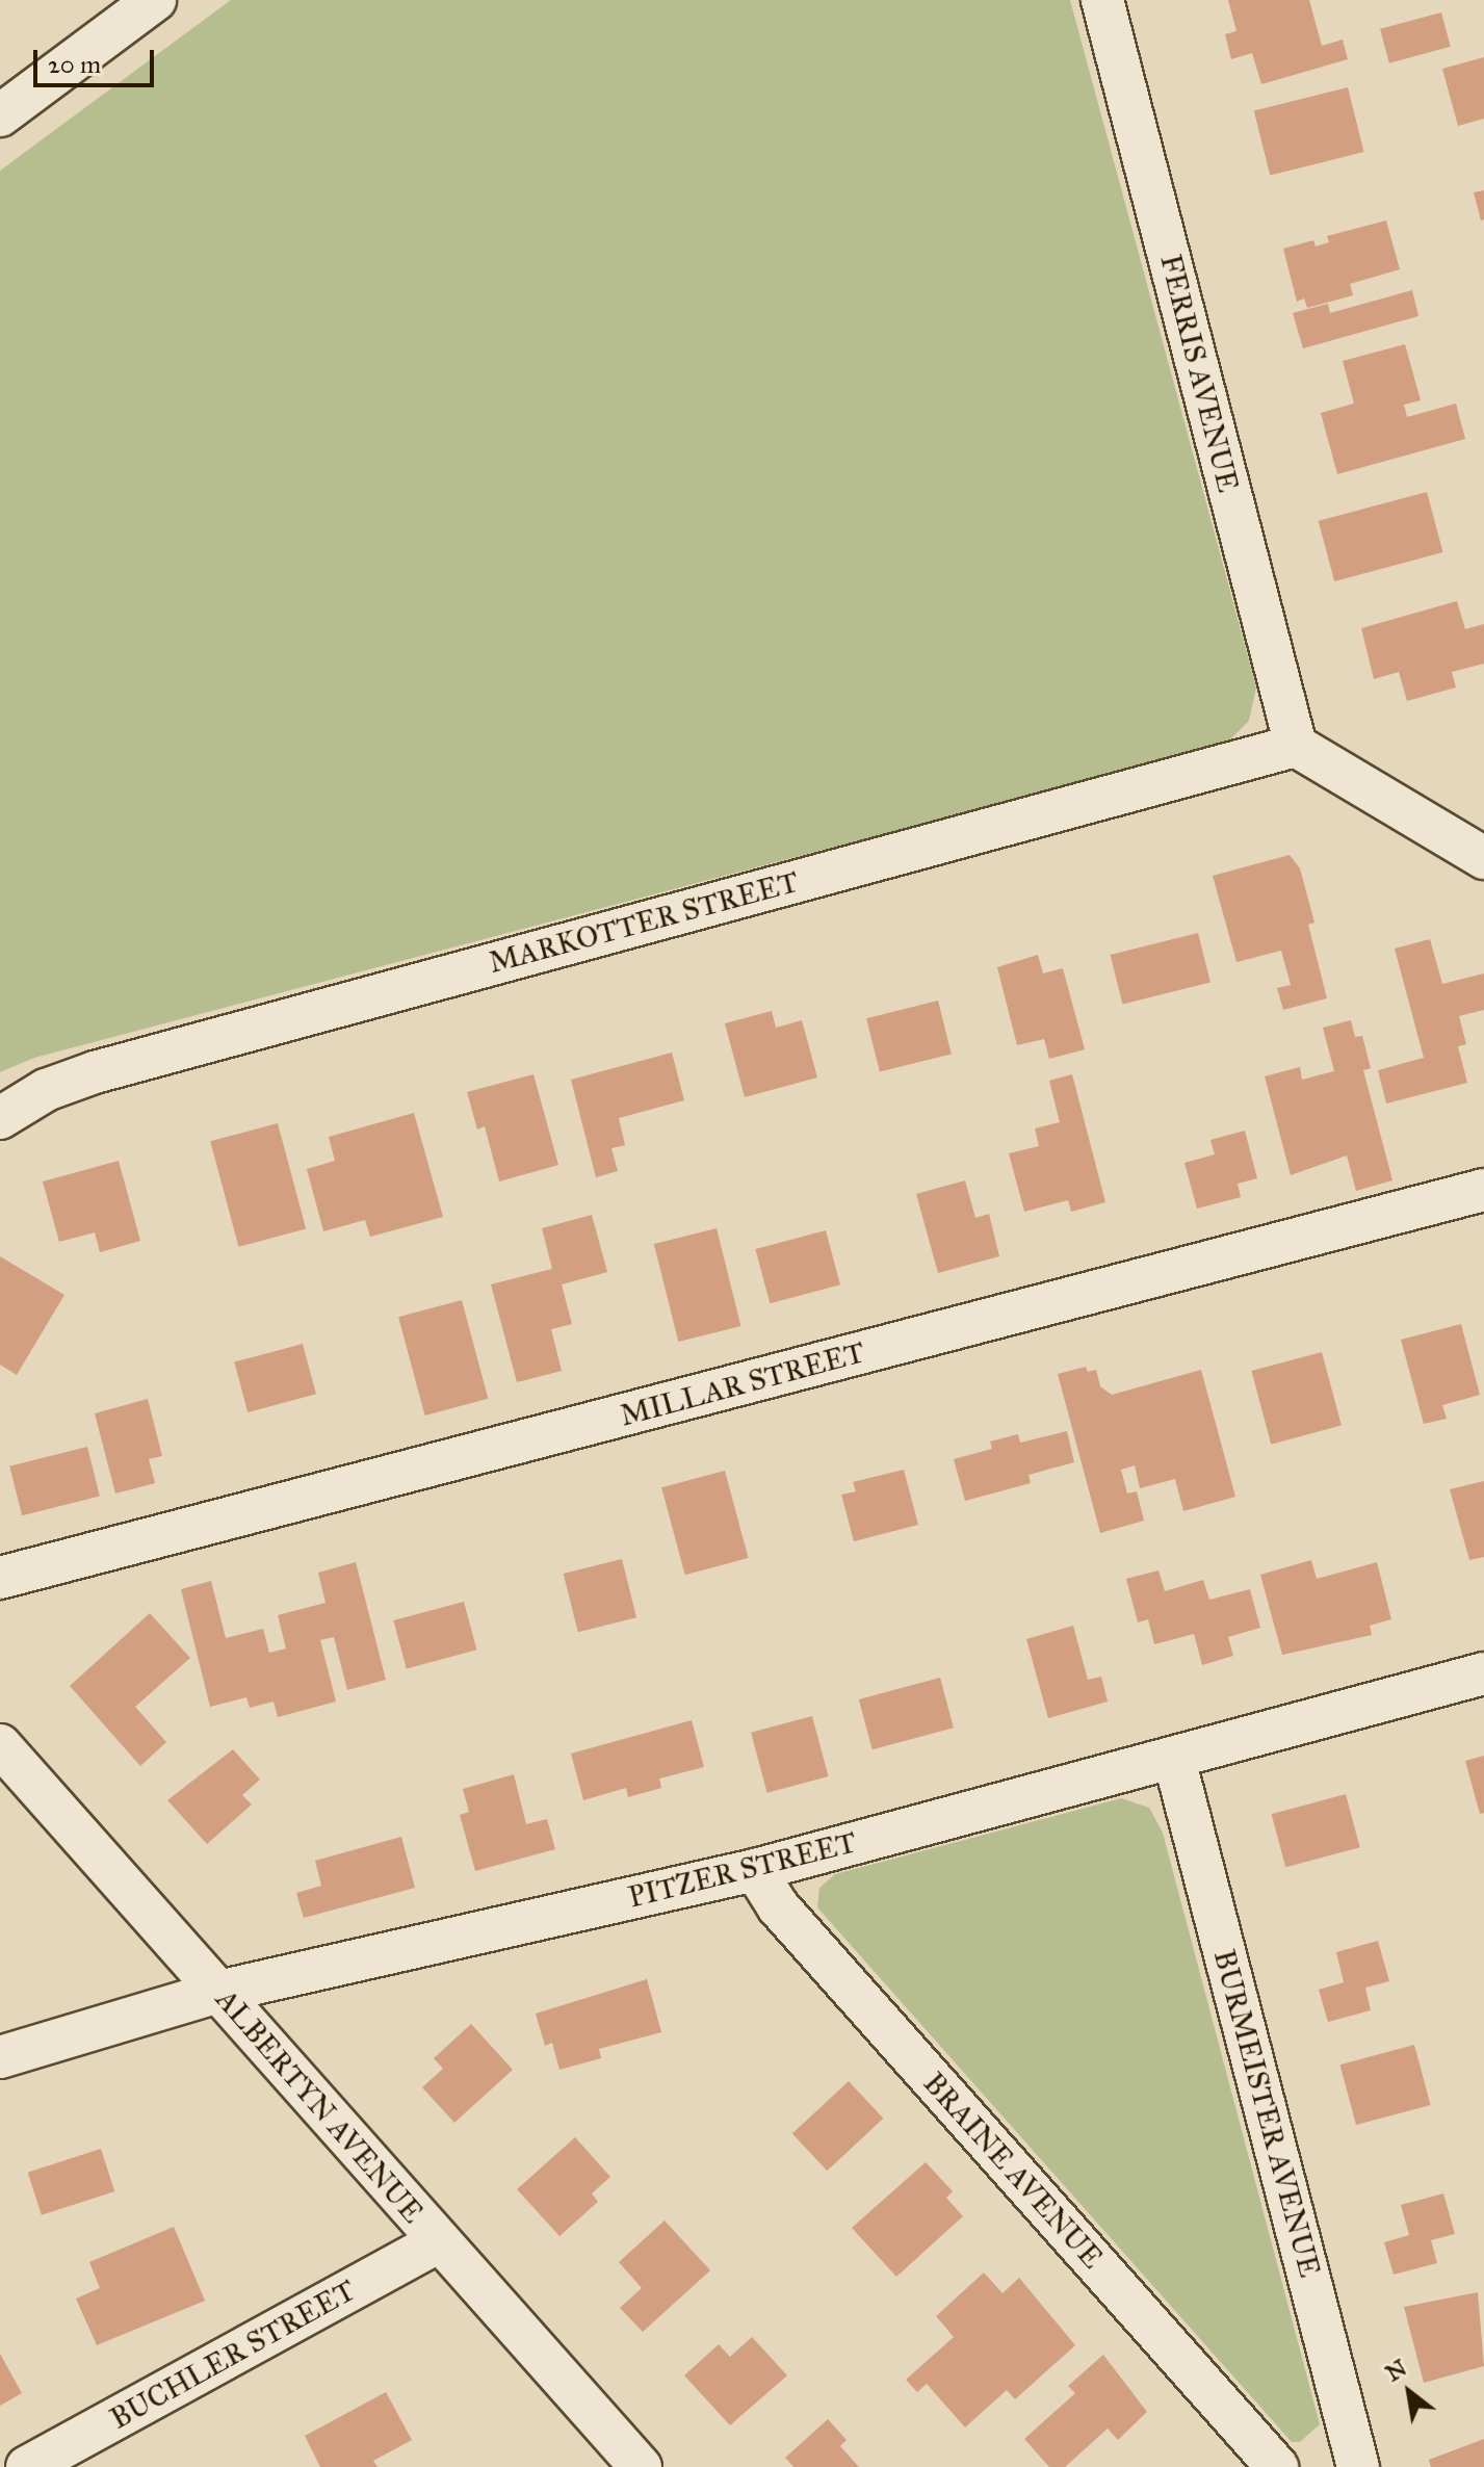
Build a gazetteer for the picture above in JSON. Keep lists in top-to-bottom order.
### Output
{
  "streets": {
    "street": [
      "FERRIS AVENUE",
      "MARKOTTER STREET",
      "MILLAR STREET",
      "PITZER STREET",
      "ALBERTYN AVENUE",
      "BURMEISTER AVENUE",
      "BRAINE AVENUE",
      "BUCHLER STREET"
    ]
  },
  "crossings": [
    ["FERRIS AVENUE", "MARKOTTER STREET"],
    ["PITZER STREET", "ALBERTYN AVENUE"],
    ["PITZER STREET", "BURMEISTER AVENUE"],
    ["PITZER STREET", "BRAINE AVENUE"],
    ["ALBERTYN AVENUE", "BUCHLER STREET"]
  ],
  "scale_bar": "20 m",
  "north": "top left"
}
